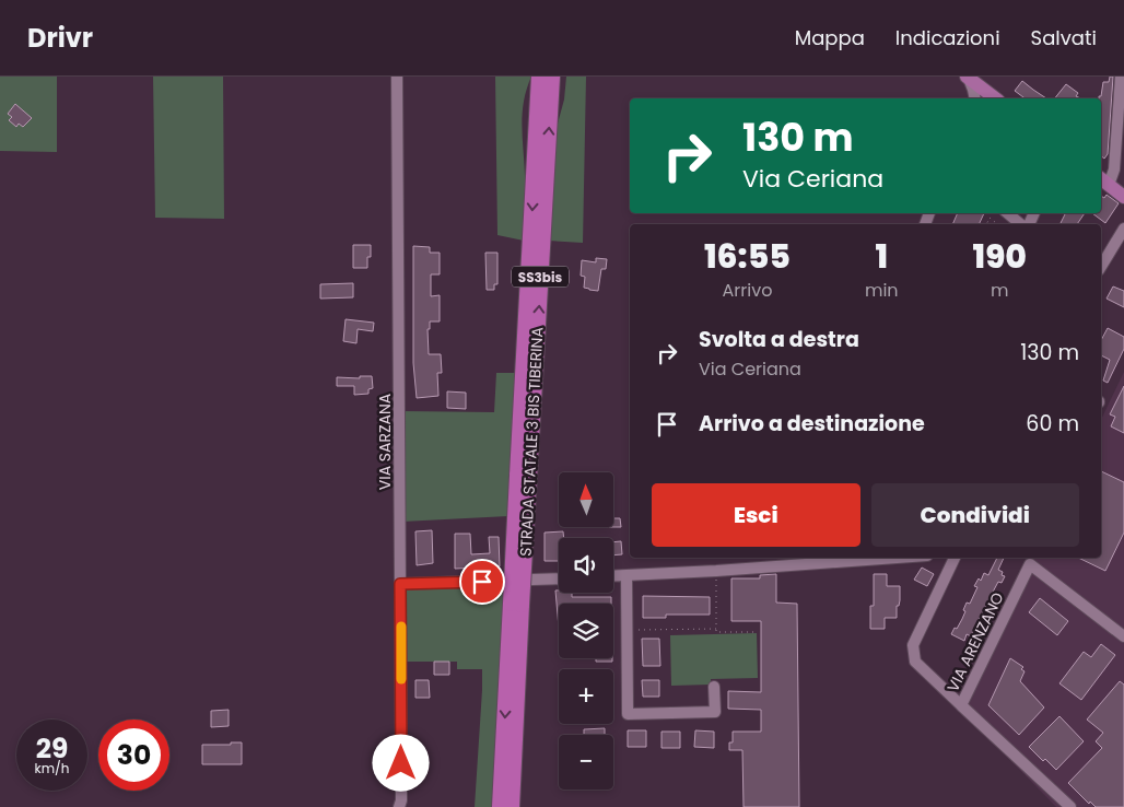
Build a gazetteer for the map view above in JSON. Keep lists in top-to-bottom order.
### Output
{
  "streets": {
    "highway": ["SS3bis", "STRADA STATALE 3 BIS TIBERINA"],
    "street": ["VIA SARZANA", "VIA ARENZANO"]
  },
  "north": "top",
  "page": {
    "header": "Drivr",
    "nav": ["Mappa", "Indicazioni", "Salvati"],
    "turn": ["130 m", "Via Ceriana"],
    "eta": [
      "16:55",
      "Arrivo",
      "1",
      "min",
      "190",
      "m"
    ],
    "list": [
      {
        "name": "Svolta a destra",
        "note": "Via Ceriana",
        "value": "130 m"
      },
      {
        "name": "Arrivo a destinazione",
        "value": "60 m"
      }
    ],
    "map_buttons": ["+", "−"],
    "buttons": ["Esci", "Condividi"],
    "speed": "29 km/h",
    "limit": "30"
  }
}
